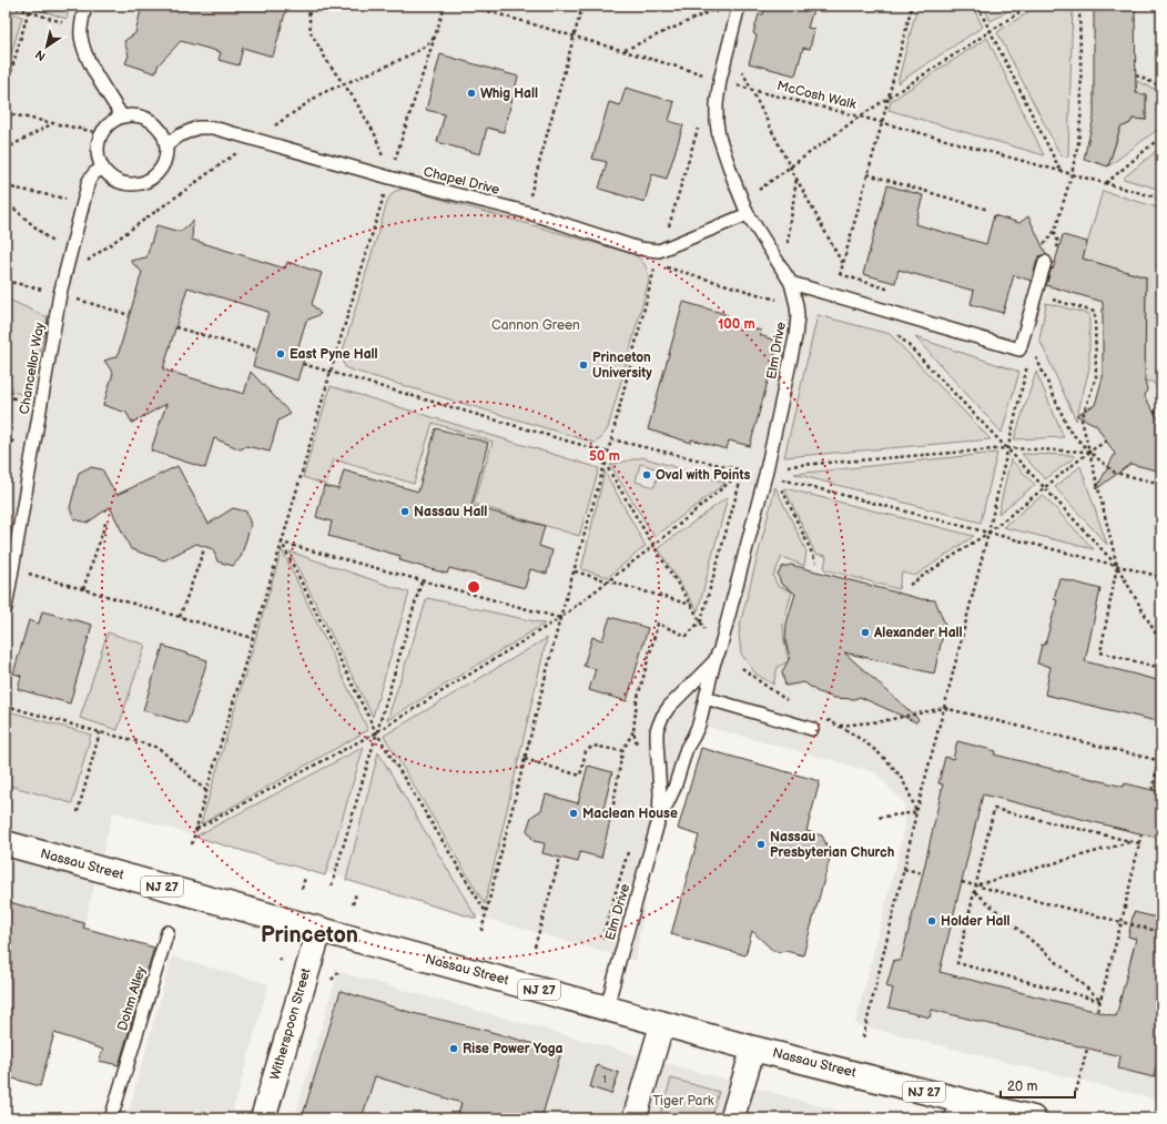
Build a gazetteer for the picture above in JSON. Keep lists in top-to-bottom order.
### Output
{
  "streets": {
    "main road": ["Nassau Street", "NJ 27", "Witherspoon Street"],
    "lane": [
      "Chapel Drive",
      "Elm Drive",
      "Chancellor Way",
      "Dohm Alley"
    ],
    "path": ["McCosh Walk"]
  },
  "crossings": [
    ["McCosh Walk", "Elm Drive"],
    ["Chapel Drive", "Elm Drive"],
    ["Chapel Drive", "Chancellor Way"],
    ["Elm Drive", "Nassau Street"],
    ["Nassau Street", "Witherspoon Street"]
  ],
  "districts": ["Princeton"],
  "parks": ["Cannon Green", "Tiger Park"],
  "places": [
    "Whig Hall",
    "East Pyne Hall",
    "Princeton University",
    "Oval with Points",
    "Nassau Hall",
    "Alexander Hall",
    "Maclean House",
    "Nassau Presbyterian Church",
    "Holder Hall",
    "Rise Power Yoga"
  ],
  "house_numbers": ["1"],
  "scale_bar": "20 m",
  "north": "bottom left",
  "rings": ["100 m", "50 m"]
}
